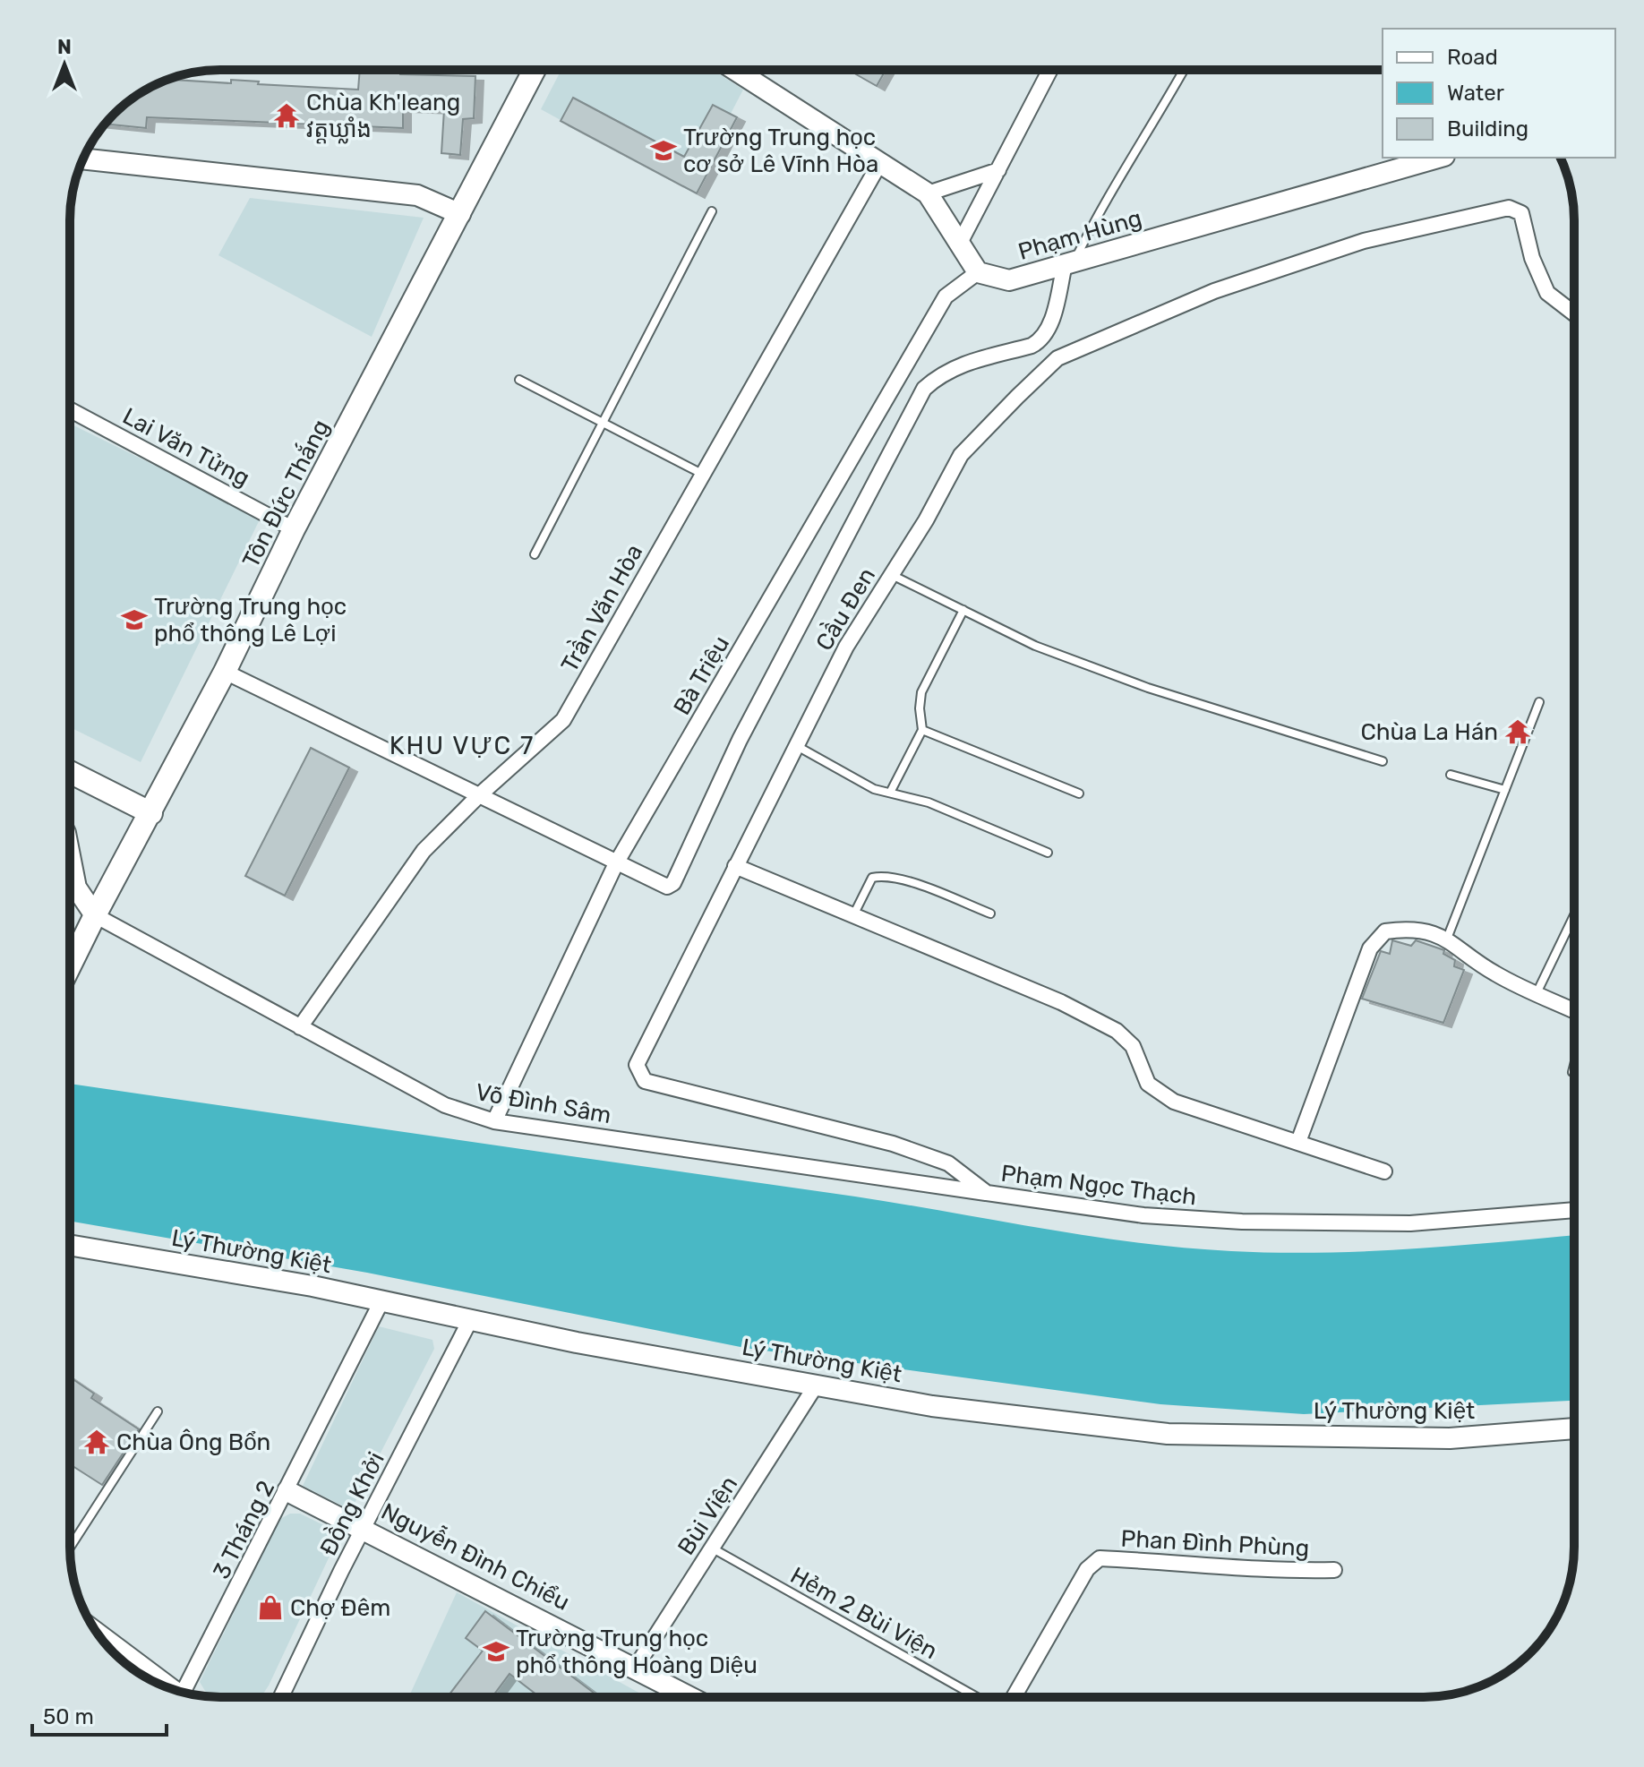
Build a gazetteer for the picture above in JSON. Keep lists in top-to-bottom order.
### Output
{
  "streets": {
    "main road": ["Tôn Đức Thắng"],
    "street": [
      "Phạm Hùng",
      "Lai Văn Tửng",
      "Trần Văn Hòa",
      "Cầu Đen",
      "Bà Triệu",
      "Võ Đình Sâm",
      "Phạm Ngọc Thạch",
      "Lý Thường Kiệt",
      "Đồng Khởi",
      "Bùi Viện",
      "3 Tháng 2",
      "Phan Đình Phùng",
      "Nguyễn Đình Chiểu"
    ],
    "lane": ["Hẻm 2 Bùi Viện"]
  },
  "crossings": [
    ["Phạm Hùng", "Bà Triệu"],
    ["Lai Văn Tửng", "Tôn Đức Thắng"],
    ["Tôn Đức Thắng", "Võ Đình Sâm"],
    ["Trần Văn Hòa", "Võ Đình Sâm"],
    ["Cầu Đen", "Phạm Ngọc Thạch"],
    ["Bà Triệu", "Võ Đình Sâm"],
    ["Võ Đình Sâm", "Phạm Ngọc Thạch"],
    ["Lý Thường Kiệt", "Đồng Khởi"],
    ["Lý Thường Kiệt", "Bùi Viện"],
    ["Lý Thường Kiệt", "3 Tháng 2"],
    ["Đồng Khởi", "Nguyễn Đình Chiểu"],
    ["Bùi Viện", "Nguyễn Đình Chiểu"],
    ["Bùi Viện", "Hẻm 2 Bùi Viện"],
    ["3 Tháng 2", "Nguyễn Đình Chiểu"]
  ],
  "districts": ["KHU VỰC 7"],
  "places": {
    "temple": ["Chùa Kh'leang វត្តឃ្លាំង", "Chùa La Hán", "Chùa Ông Bổn"],
    "school or university": ["Trường Trung học cơ sở Lê Vĩnh Hòa", "Trường Trung học phổ thông Lê Lợi", "Trường Trung học phổ thông Hoàng Diệu"],
    "shop": ["Chợ Đêm"]
  },
  "legend": ["Road", "Water", "Building"],
  "scale_bar": "50 m",
  "north": "top"
}
